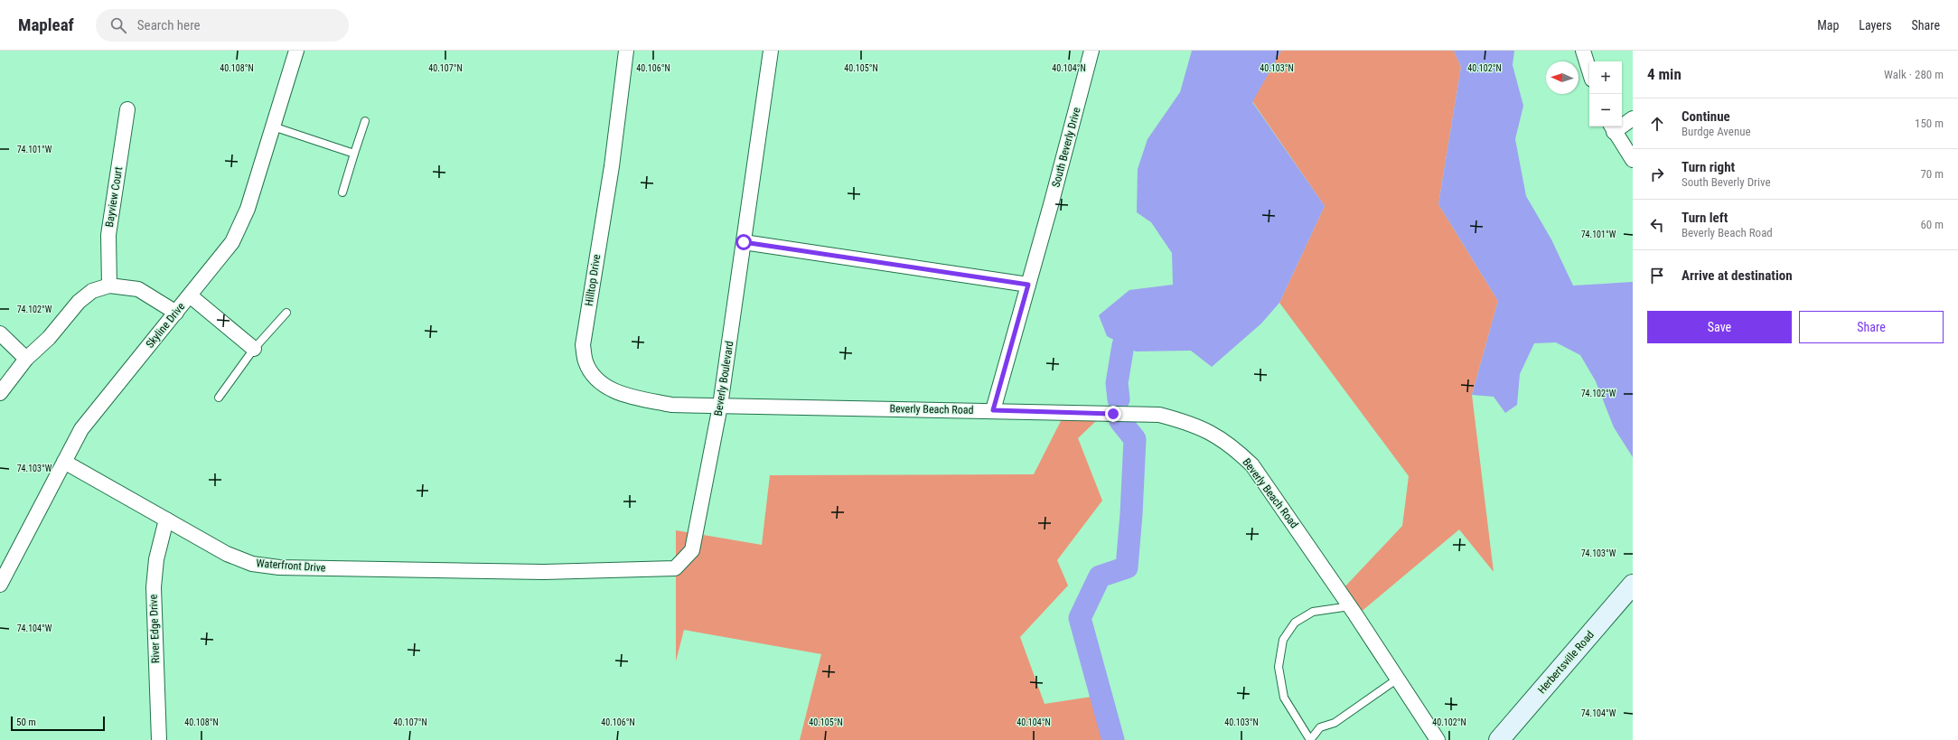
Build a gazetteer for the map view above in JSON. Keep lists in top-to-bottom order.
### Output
{
  "streets": {
    "main road": ["Herbertsville Road"],
    "street": [
      "South Beverly Drive",
      "Bayview Court",
      "Hilltop Drive",
      "Skyline Drive",
      "Beverly Boulevard",
      "Beverly Beach Road",
      "Waterfront Drive",
      "River Edge Drive"
    ]
  },
  "crossings": [
    ["South Beverly Drive", "Beverly Beach Road"],
    ["Hilltop Drive", "Beverly Boulevard"],
    ["Hilltop Drive", "Beverly Beach Road"],
    ["Skyline Drive", "Waterfront Drive"],
    ["Beverly Boulevard", "Beverly Beach Road"],
    ["Beverly Boulevard", "Waterfront Drive"],
    ["Waterfront Drive", "River Edge Drive"]
  ],
  "scale_bar": "50 m",
  "north": "left",
  "page": {
    "header": "Mapleaf",
    "search": "Search here",
    "nav": ["Map", "Layers", "Share"],
    "heading": ["4 min", "Walk · 280 m"],
    "map_buttons": ["+", "−"],
    "list": [
      ["Continue", "Burdge Avenue", "150 m"],
      ["Turn right", "South Beverly Drive", "70 m"],
      ["Turn left", "Beverly Beach Road", "60 m"],
      "Arrive at destination"
    ],
    "buttons": ["Save", "Share"],
    "scale": "50 m"
  },
  "coordinates": [
    "40.108°N",
    "40.107°N",
    "40.106°N",
    "40.105°N",
    "40.104°N",
    "40.103°N",
    "40.102°N",
    "74.101°W",
    "74.102°W",
    "74.103°W",
    "74.104°W"
  ]
}
